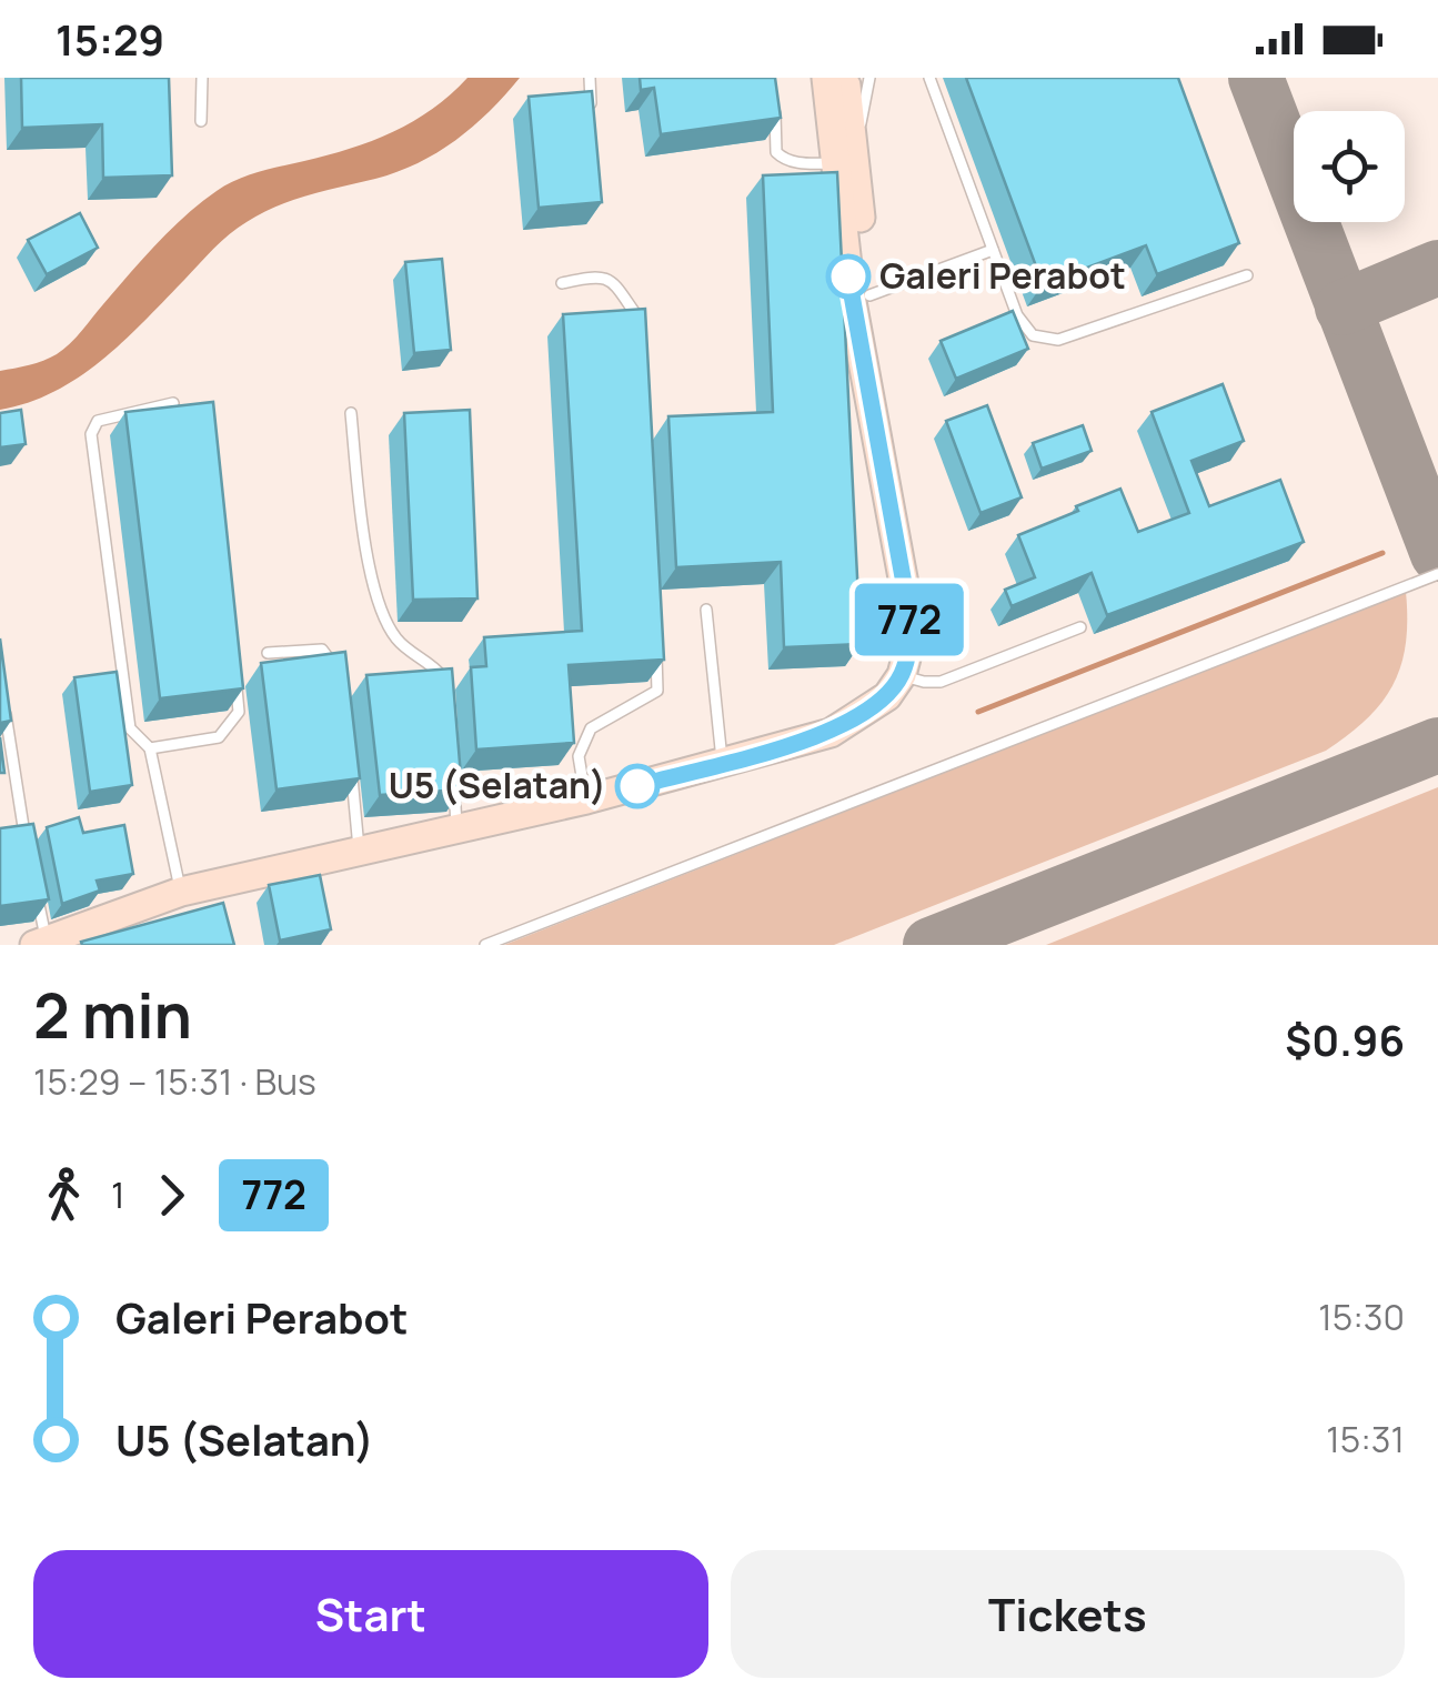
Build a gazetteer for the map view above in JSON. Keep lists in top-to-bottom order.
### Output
{
  "places": ["Galeri Perabot", "U5 (Selatan)"],
  "lines": ["bus line 772"],
  "page": {
    "status": "15:29",
    "on_map": "772",
    "heading": ["2 min", "15:29 – 15:31 · Bus", "$0.96"],
    "legs": ["1", "772"],
    "list": [
      {
        "name": "Galeri Perabot",
        "value": "15:30"
      },
      {
        "name": "U5 (Selatan)",
        "value": "15:31"
      }
    ],
    "buttons": ["Start", "Tickets"]
  }
}
